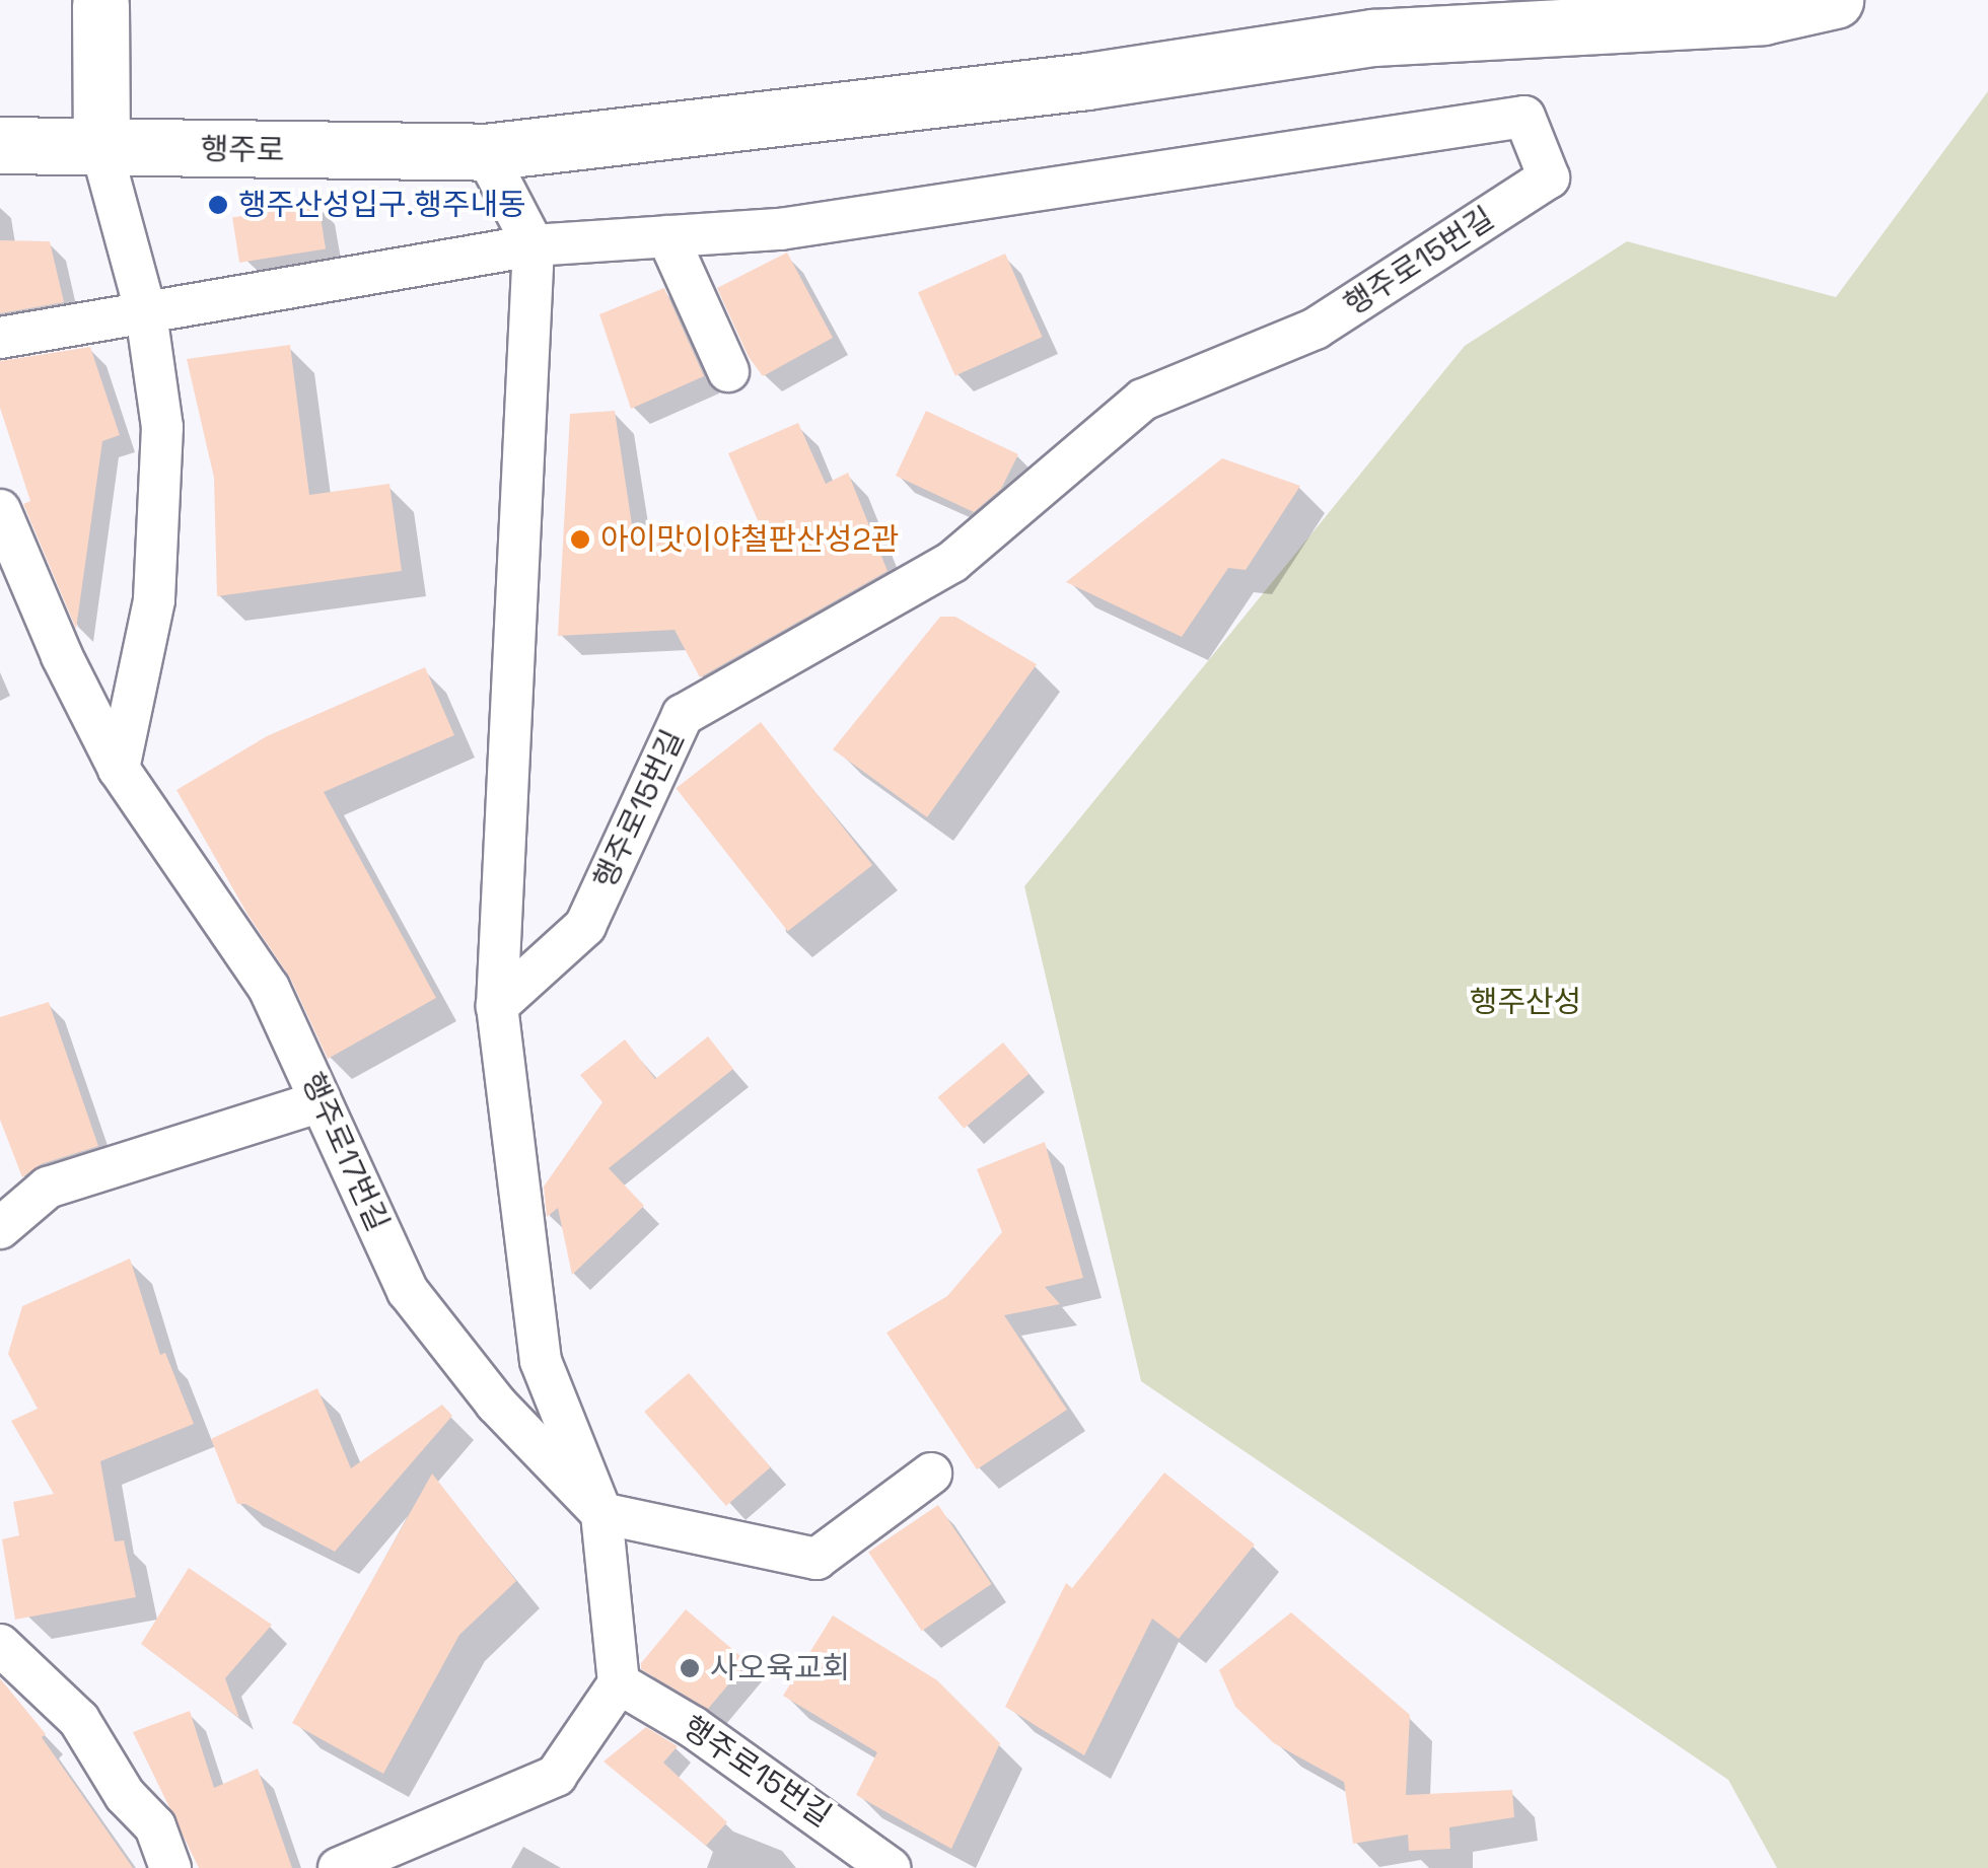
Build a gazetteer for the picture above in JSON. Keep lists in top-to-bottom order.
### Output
{
  "streets": {
    "main road": ["행주로"],
    "street": ["행주로15번길", "행주로17번길"]
  },
  "parks": ["행주산성"],
  "places": ["행주산성입구.행주내동", "아이맛이야철판산성2관", "사오육교회"]
}
